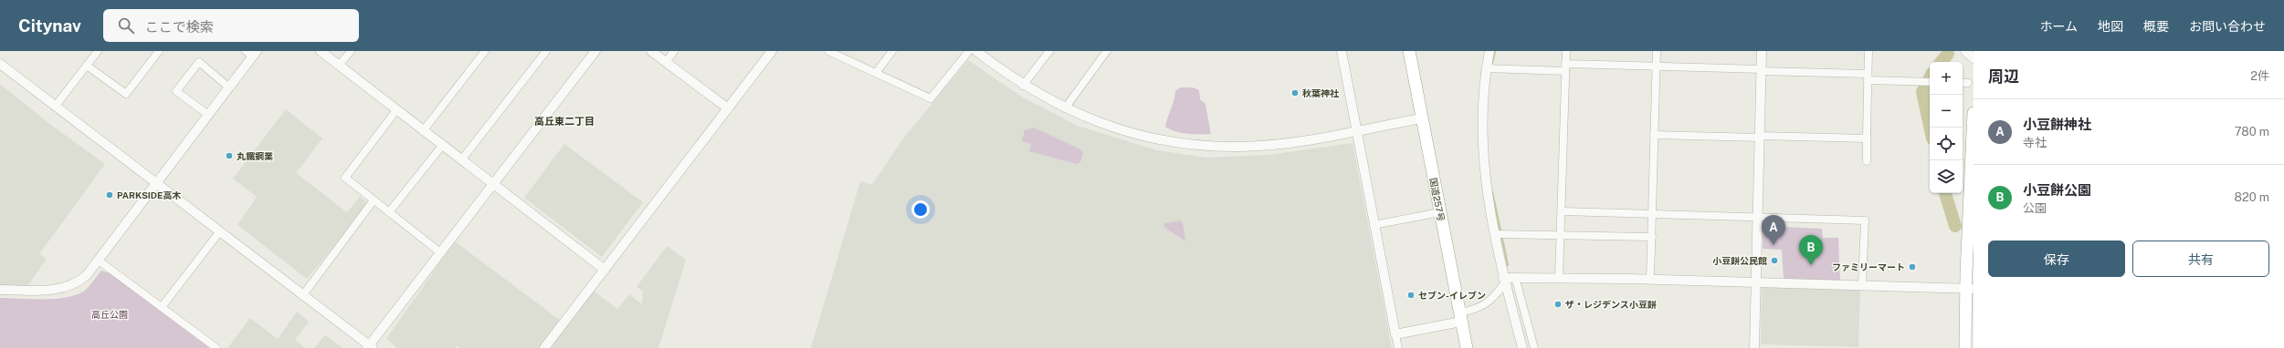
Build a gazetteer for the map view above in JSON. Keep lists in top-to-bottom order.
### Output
{
  "streets": {
    "highway": ["国道257号"]
  },
  "districts": ["高丘東二丁目"],
  "parks": ["高丘公園"],
  "places": [
    "秋葉神社",
    "丸鐵鋼業",
    "PARKSIDE高木",
    "小豆餅公民館",
    "ファミリーマート",
    "セブン-イレブン",
    "ザ・レジデンス小豆餅"
  ],
  "page": {
    "header": "Citynav",
    "search": "ここで検索",
    "nav": [
      "ホーム",
      "地図",
      "概要",
      "お問い合わせ"
    ],
    "heading": ["周辺", "2件"],
    "map_buttons": ["+", "−"],
    "list": [
      {
        "mark": "A",
        "name": "小豆餅神社",
        "note": "寺社",
        "value": "780 m"
      },
      {
        "mark": "B",
        "name": "小豆餅公園",
        "note": "公園",
        "value": "820 m"
      }
    ],
    "pins": ["A", "B"],
    "buttons": ["保存", "共有"]
  }
}
